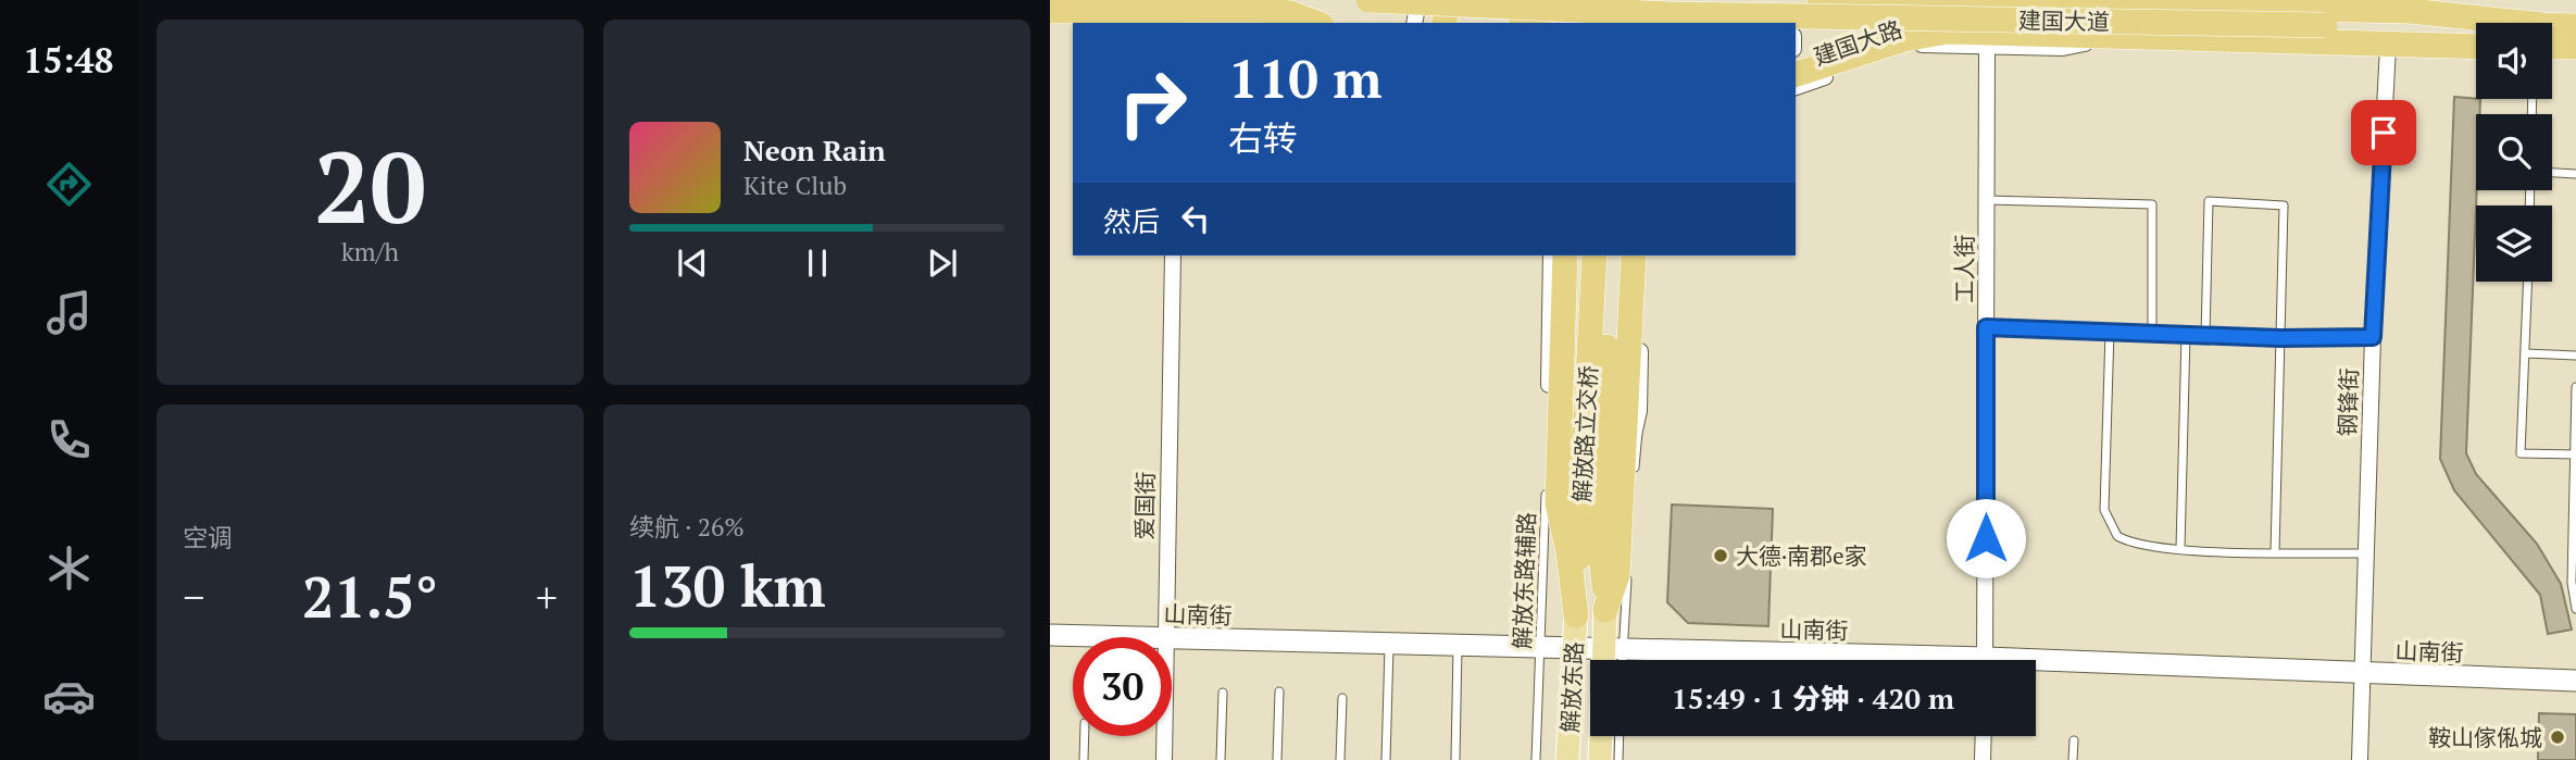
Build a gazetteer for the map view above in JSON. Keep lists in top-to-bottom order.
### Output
{
  "streets": {
    "highway": ["建国大道", "解放路立交桥"],
    "main road": ["山南街", "解放东路"],
    "street": [
      "建国大路",
      "工人街",
      "钢锋街",
      "爱国街"
    ],
    "lane": ["解放东路辅路"]
  },
  "crossings": [
    ["建国大道", "建国大路"],
    ["建国大道", "工人街"],
    ["建国大道", "钢锋街"],
    ["建国大路", "工人街"],
    ["钢锋街", "山南街"],
    ["解放路立交桥", "解放东路"],
    ["解放东路辅路", "山南街"],
    ["山南街", "解放东路"]
  ],
  "places": ["大德·南郡e家", "鞍山傢俬城"],
  "page": {
    "tabs": "15:48",
    "tile": [
      ["20", "km/h"],
      "空调",
      ["续航 · 26%", "130 km"]
    ],
    "turn": ["110 m", "右转"],
    "song": ["Neon Rain", "Kite Club"],
    "then": "然后",
    "heat": ["−", "21.5°", "+"],
    "limit": "30",
    "trip": "15:49 · 1 分钟 · 420 m"
  }
}
